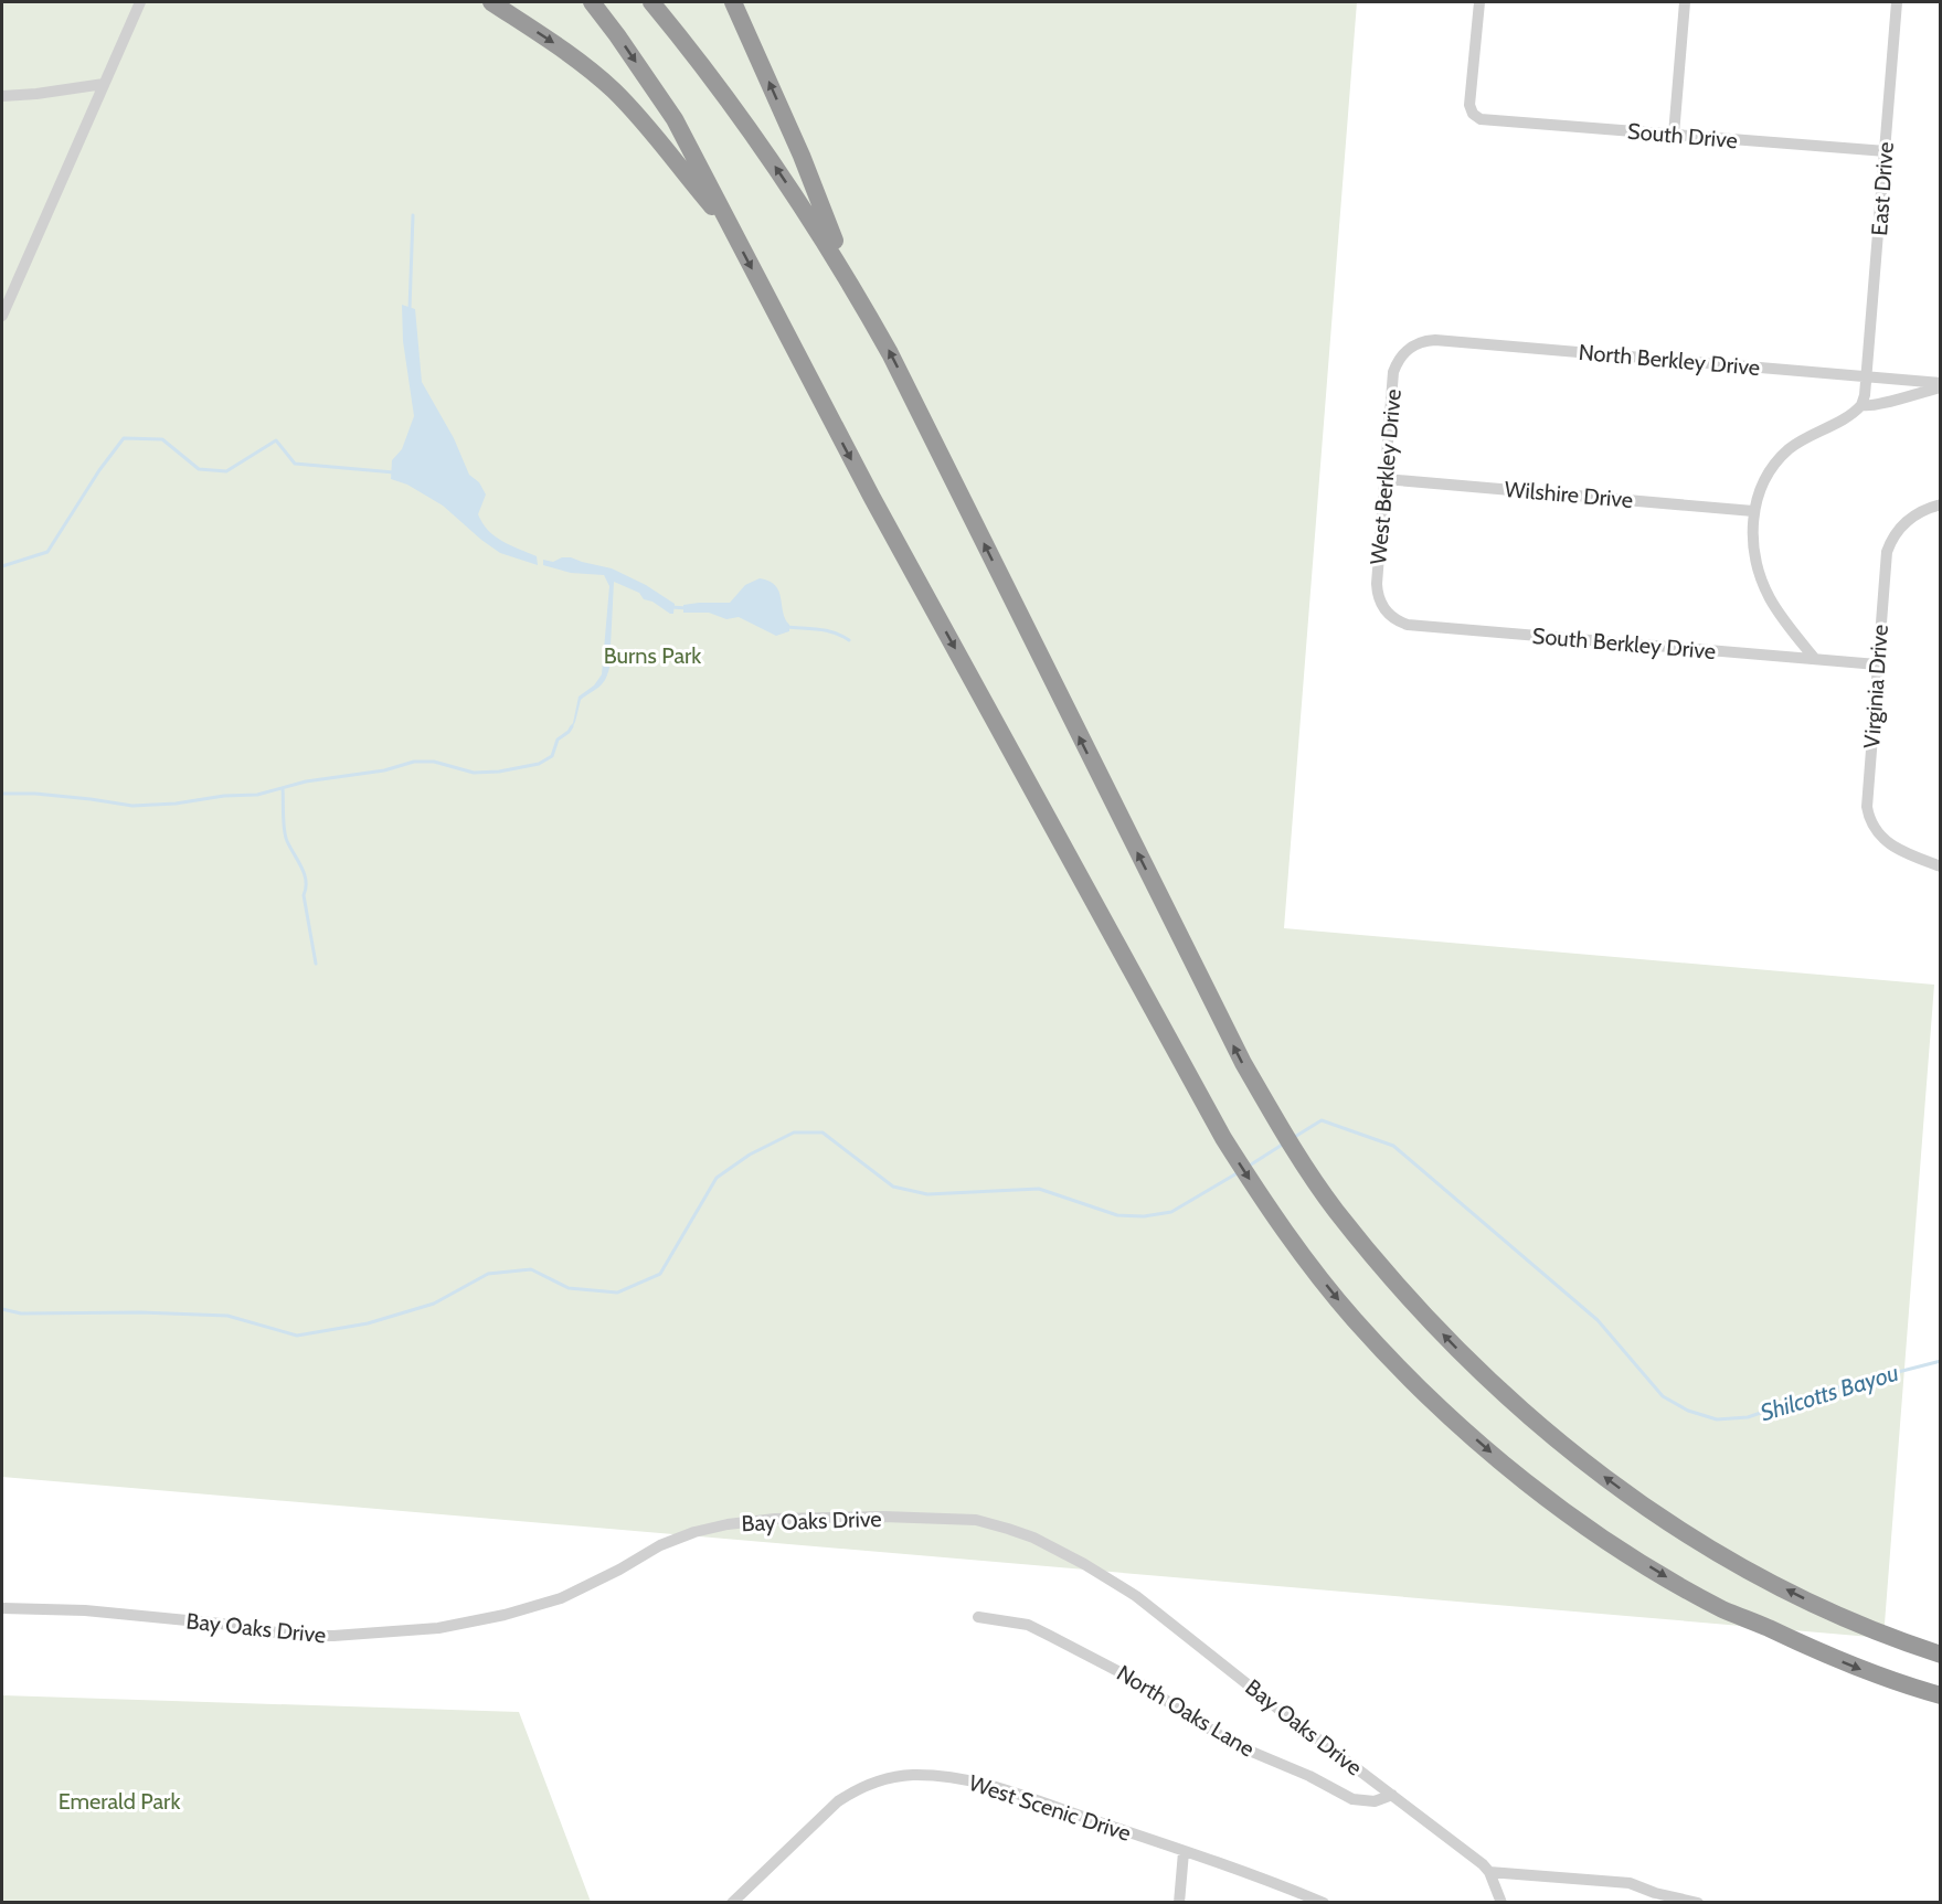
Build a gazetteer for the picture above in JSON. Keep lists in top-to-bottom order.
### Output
{
  "streets": {
    "street": [
      "South Drive",
      "East Drive",
      "North Berkley Drive",
      "West Berkley Drive",
      "Wilshire Drive",
      "South Berkley Drive",
      "Virginia Drive",
      "Bay Oaks Drive",
      "North Oaks Lane",
      "West Scenic Drive"
    ]
  },
  "crossings": [
    ["South Drive", "East Drive"],
    ["East Drive", "North Berkley Drive"],
    ["North Berkley Drive", "West Berkley Drive"],
    ["West Berkley Drive", "Wilshire Drive"],
    ["West Berkley Drive", "South Berkley Drive"],
    ["South Berkley Drive", "Virginia Drive"],
    ["Bay Oaks Drive", "North Oaks Lane"]
  ],
  "water": ["Shilcotts Bayou"],
  "parks": ["Burns Park", "Emerald Park"]
}
